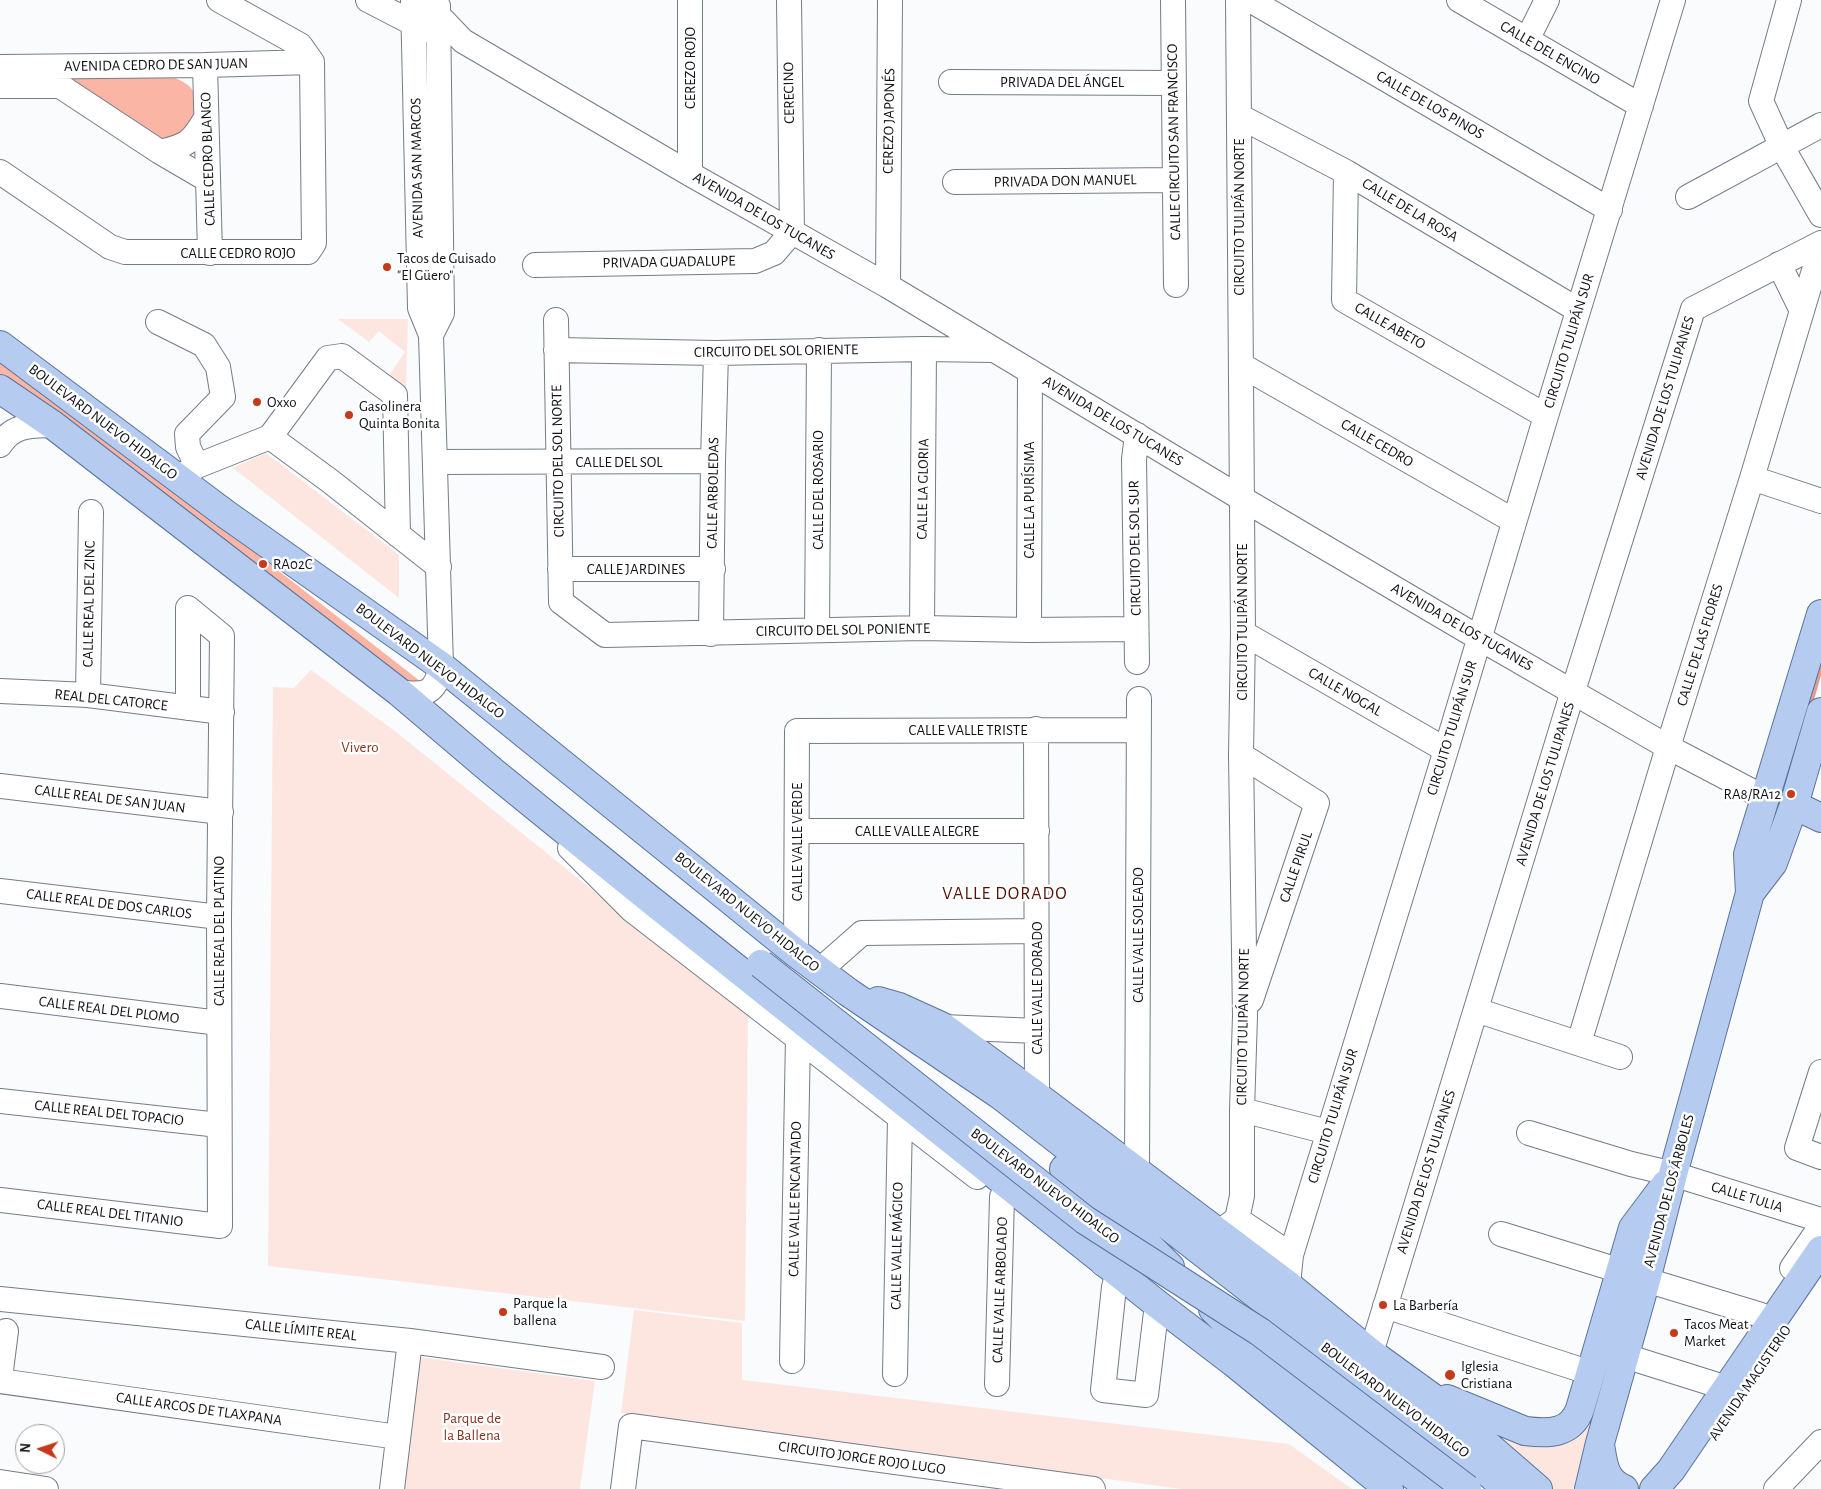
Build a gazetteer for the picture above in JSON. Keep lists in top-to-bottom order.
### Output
{
  "streets": {
    "main road": ["BOULEVARD NUEVO HIDALGO", "AVENIDA DE LOS ÁRBOLES", "AVENIDA MAGISTERIO"],
    "street": [
      "CALLE DEL ENCINO",
      "AVENIDA CEDRO DE SAN JUAN",
      "CEREZO ROJO",
      "PRIVADA DEL ÁNGEL",
      "CERECINO",
      "CALLE DE LOS PINOS",
      "CEREZO JAPONÉS",
      "CALLE CIRCUITO SAN FRANCISCO",
      "CALLE CEDRO BLANCO",
      "AVENIDA SAN MARCOS",
      "PRIVADA DON MANUEL",
      "CALLE DE LA ROSA",
      "AVENIDA DE LOS TUCANES",
      "CIRCUITO TULIPÁN NORTE",
      "CALLE CEDRO ROJO",
      "PRIVADA GUADALUPE",
      "CALLE ABETO",
      "CIRCUITO TULIPÁN SUR",
      "CIRCUITO DEL SOL ORIENTE",
      "AVENIDA DE LOS TULIPANES",
      "CALLE CEDRO",
      "CIRCUITO DEL SOL NORTE",
      "CALLE DEL SOL",
      "CALLE LA GLORIA",
      "CALLE DEL ROSARIO",
      "CALLE ARBOLEDAS",
      "CALLE LA PURÍSIMA",
      "CIRCUITO DEL SOL SUR",
      "CALLE JARDINES",
      "CALLE REAL DEL ZINC",
      "CIRCUITO DEL SOL PONIENTE",
      "CALLE DE LAS FLORES",
      "CALLE NOGAL",
      "REAL DEL CATORCE",
      "CALLE VALLE TRISTE",
      "CALLE REAL DE SAN JUAN",
      "CALLE VALLE ALEGRE",
      "CALLE VALLE VERDE",
      "CALLE PIRUL",
      "CALLE REAL DE DOS CARLOS",
      "CALLE REAL DEL PLATINO",
      "CALLE VALLE SOLEADO",
      "CALLE VALLE DORADO",
      "CALLE REAL DEL PLOMO",
      "CALLE REAL DEL TOPACIO",
      "CALLE TULIA",
      "CALLE VALLE ENCANTADO",
      "CALLE REAL DEL TITANIO",
      "CALLE VALLE MÁGICO",
      "CALLE VALLE ARBOLADO",
      "CALLE LÍMITE REAL",
      "CALLE ARCOS DE TLAXPANA",
      "CIRCUITO JORGE ROJO LUGO"
    ]
  },
  "crossings": [
    ["CALLE DEL ENCINO", "CIRCUITO TULIPÁN SUR"],
    ["AVENIDA CEDRO DE SAN JUAN", "CALLE CEDRO BLANCO"],
    ["AVENIDA CEDRO DE SAN JUAN", "CALLE CEDRO ROJO"],
    ["CEREZO ROJO", "AVENIDA DE LOS TUCANES"],
    ["PRIVADA DEL ÁNGEL", "CALLE CIRCUITO SAN FRANCISCO"],
    ["CERECINO", "AVENIDA DE LOS TUCANES"],
    ["CERECINO", "PRIVADA GUADALUPE"],
    ["CALLE DE LOS PINOS", "CIRCUITO TULIPÁN SUR"],
    ["CEREZO JAPONÉS", "AVENIDA DE LOS TUCANES"],
    ["CALLE CIRCUITO SAN FRANCISCO", "PRIVADA DON MANUEL"],
    ["CALLE CEDRO BLANCO", "CALLE CEDRO ROJO"],
    ["AVENIDA SAN MARCOS", "AVENIDA DE LOS TUCANES"],
    ["AVENIDA SAN MARCOS", "BOULEVARD NUEVO HIDALGO"],
    ["AVENIDA SAN MARCOS", "CALLE DEL SOL"],
    ["CALLE DE LA ROSA", "CIRCUITO TULIPÁN NORTE"],
    ["CALLE DE LA ROSA", "CALLE ABETO"],
    ["CALLE DE LA ROSA", "CIRCUITO TULIPÁN SUR"],
    ["AVENIDA DE LOS TUCANES", "CIRCUITO TULIPÁN NORTE"],
    ["AVENIDA DE LOS TUCANES", "PRIVADA GUADALUPE"],
    ["AVENIDA DE LOS TUCANES", "CIRCUITO TULIPÁN SUR"],
    ["AVENIDA DE LOS TUCANES", "CIRCUITO DEL SOL ORIENTE"],
    ["AVENIDA DE LOS TUCANES", "AVENIDA DE LOS TULIPANES"],
    ["AVENIDA DE LOS TUCANES", "CALLE LA PURÍSIMA"],
    ["AVENIDA DE LOS TUCANES", "CIRCUITO DEL SOL SUR"],
    ["AVENIDA DE LOS TUCANES", "CALLE DE LAS FLORES"],
    ["AVENIDA DE LOS TUCANES", "AVENIDA DE LOS ÁRBOLES"],
    ["CIRCUITO TULIPÁN NORTE", "CALLE CEDRO"],
    ["CIRCUITO TULIPÁN NORTE", "CALLE NOGAL"],
    ["CIRCUITO TULIPÁN NORTE", "CALLE PIRUL"],
    ["CALLE ABETO", "CIRCUITO TULIPÁN SUR"],
    ["CIRCUITO TULIPÁN SUR", "CALLE CEDRO"],
    ["CIRCUITO TULIPÁN SUR", "CALLE NOGAL"],
    ["CIRCUITO DEL SOL ORIENTE", "CIRCUITO DEL SOL NORTE"],
    ["CIRCUITO DEL SOL ORIENTE", "CALLE LA GLORIA"],
    ["CIRCUITO DEL SOL ORIENTE", "CALLE DEL ROSARIO"],
    ["CIRCUITO DEL SOL ORIENTE", "CALLE ARBOLEDAS"],
    ["BOULEVARD NUEVO HIDALGO", "CALLE VALLE VERDE"],
    ["BOULEVARD NUEVO HIDALGO", "CALLE VALLE ENCANTADO"],
    ["BOULEVARD NUEVO HIDALGO", "CALLE VALLE MÁGICO"],
    ["BOULEVARD NUEVO HIDALGO", "CALLE VALLE ARBOLADO"],
    ["CIRCUITO DEL SOL NORTE", "CALLE DEL SOL"],
    ["CIRCUITO DEL SOL NORTE", "CALLE JARDINES"],
    ["CIRCUITO DEL SOL NORTE", "CIRCUITO DEL SOL PONIENTE"],
    ["CALLE DEL SOL", "CALLE ARBOLEDAS"],
    ["CALLE LA GLORIA", "CIRCUITO DEL SOL PONIENTE"],
    ["CALLE DEL ROSARIO", "CIRCUITO DEL SOL PONIENTE"],
    ["CALLE ARBOLEDAS", "CALLE JARDINES"],
    ["CALLE ARBOLEDAS", "CIRCUITO DEL SOL PONIENTE"],
    ["CALLE LA PURÍSIMA", "CIRCUITO DEL SOL PONIENTE"],
    ["CIRCUITO DEL SOL SUR", "CIRCUITO DEL SOL PONIENTE"],
    ["CALLE REAL DEL ZINC", "REAL DEL CATORCE"],
    ["REAL DEL CATORCE", "CALLE REAL DEL PLATINO"],
    ["CALLE VALLE TRISTE", "CALLE VALLE VERDE"],
    ["CALLE VALLE TRISTE", "CALLE VALLE SOLEADO"],
    ["CALLE VALLE TRISTE", "CALLE VALLE DORADO"],
    ["CALLE REAL DE SAN JUAN", "CALLE REAL DEL PLATINO"],
    ["CALLE VALLE ALEGRE", "CALLE VALLE VERDE"],
    ["CALLE VALLE ALEGRE", "CALLE VALLE DORADO"],
    ["CALLE REAL DE DOS CARLOS", "CALLE REAL DEL PLATINO"],
    ["CALLE REAL DEL PLATINO", "CALLE REAL DEL PLOMO"],
    ["CALLE REAL DEL PLATINO", "CALLE REAL DEL TOPACIO"],
    ["CALLE REAL DEL PLATINO", "CALLE REAL DEL TITANIO"],
    ["AVENIDA DE LOS ÁRBOLES", "CALLE TULIA"]
  ],
  "districts": ["VALLE DORADO"],
  "parks": ["Vivero", "Parque de la Ballena"],
  "places": [
    "Tacos de Guisado \"El Güero\"",
    "Oxxo",
    "Gasolinera Quinta Bonita",
    "RA02C",
    "RA8/RA12",
    "La Barbería",
    "Parque la ballena",
    "Tacos Meat Market",
    "Iglesia Cristiana"
  ],
  "north": "left"
}
